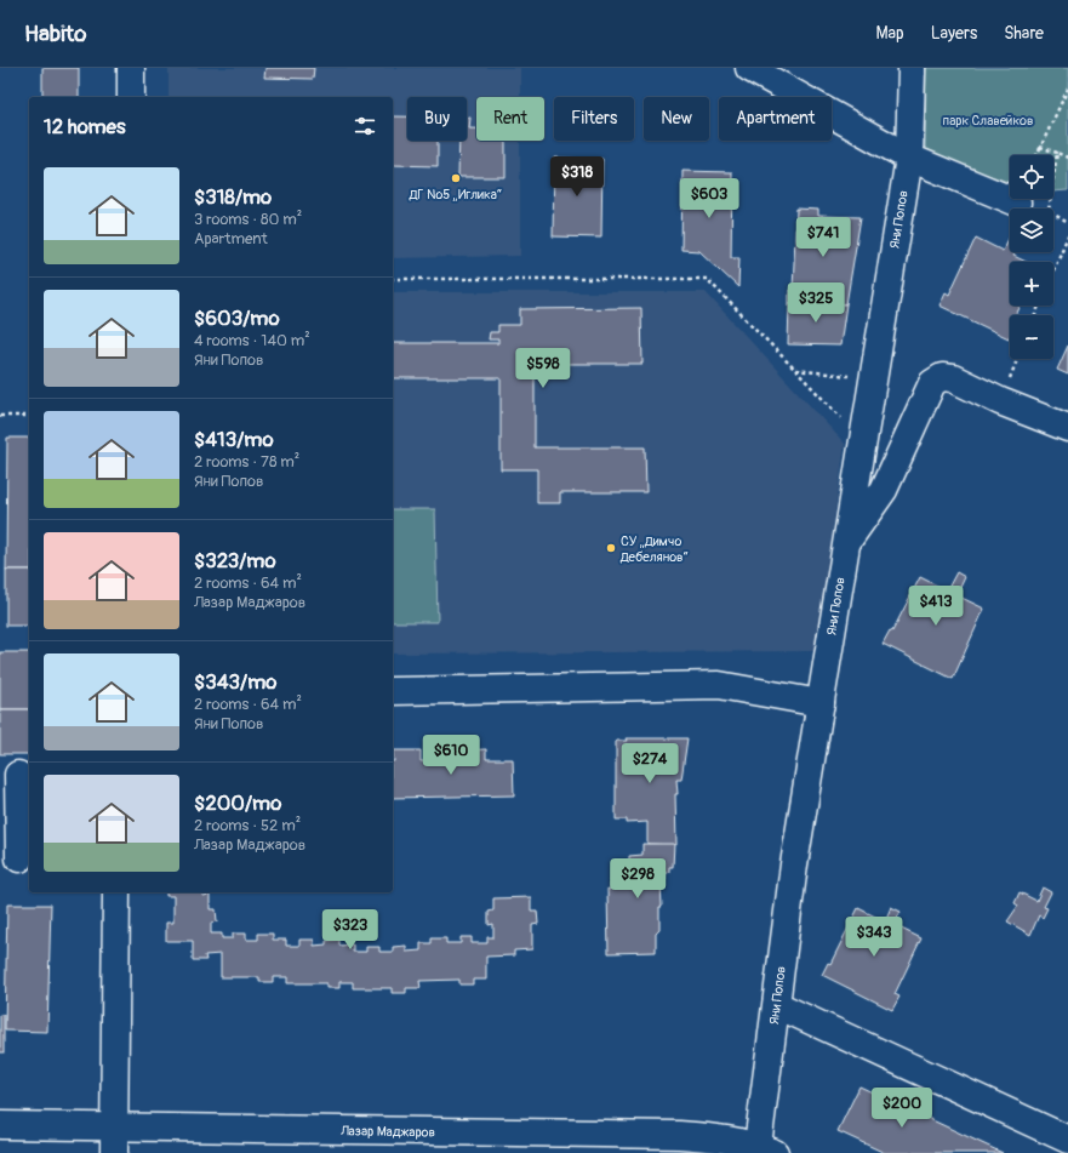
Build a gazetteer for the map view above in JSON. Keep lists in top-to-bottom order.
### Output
{
  "streets": {
    "street": ["Яни Попов", "Лазар Маджаров"]
  },
  "crossings": [
    ["Яни Попов", "Лазар Маджаров"]
  ],
  "parks": ["парк Славейков"],
  "places": ["ДГ №5 „Иглика“", "СУ „Димчо Дебелянов“"],
  "page": {
    "header": "Habito",
    "nav": ["Map", "Layers", "Share"],
    "chip": [
      "Buy",
      "Rent",
      "Filters",
      "New",
      "Apartment"
    ],
    "heading": "12 homes",
    "map_buttons": ["+", "−"],
    "list": [
      {
        "name": "$318/mo",
        "note": "3 rooms · 80 m² · Apartment"
      },
      {
        "name": "$603/mo",
        "note": "4 rooms · 140 m² · Яни Попов"
      },
      {
        "name": "$413/mo",
        "note": "2 rooms · 78 m² · Яни Попов"
      },
      {
        "name": "$323/mo",
        "note": "2 rooms · 64 m² · Лазар Маджаров"
      },
      {
        "name": "$343/mo",
        "note": "2 rooms · 64 m² · Яни Попов"
      },
      {
        "name": "$200/mo",
        "note": "2 rooms · 52 m² · Лазар Маджаров"
      }
    ],
    "price": [
      "$318",
      "$603",
      "$741",
      "$325",
      "$598",
      "$413",
      "$610",
      "$274",
      "$298",
      "$323",
      "$343",
      "$200"
    ]
  }
}
